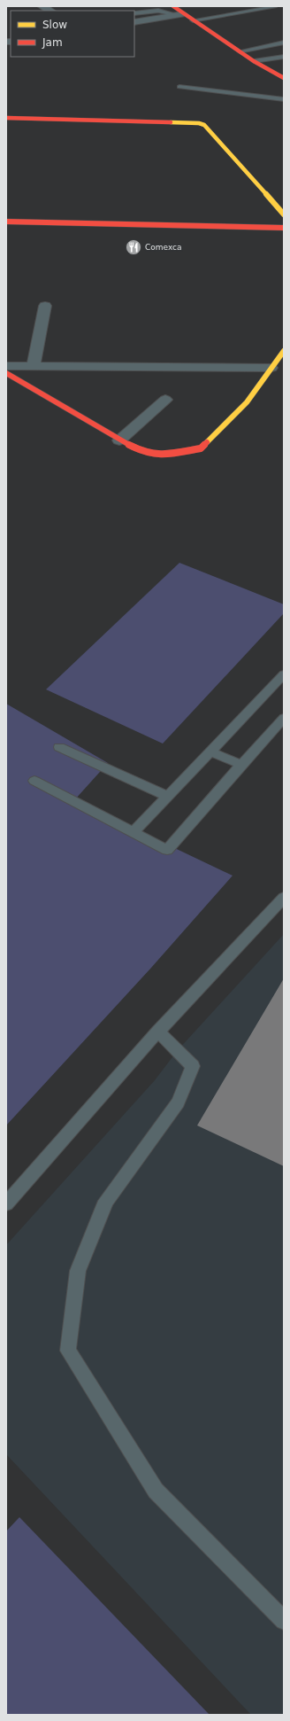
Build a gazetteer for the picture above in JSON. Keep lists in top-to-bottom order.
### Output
{
  "places": {
    "restaurant": ["Comexca"]
  },
  "legend": ["Slow", "Jam"]
}
